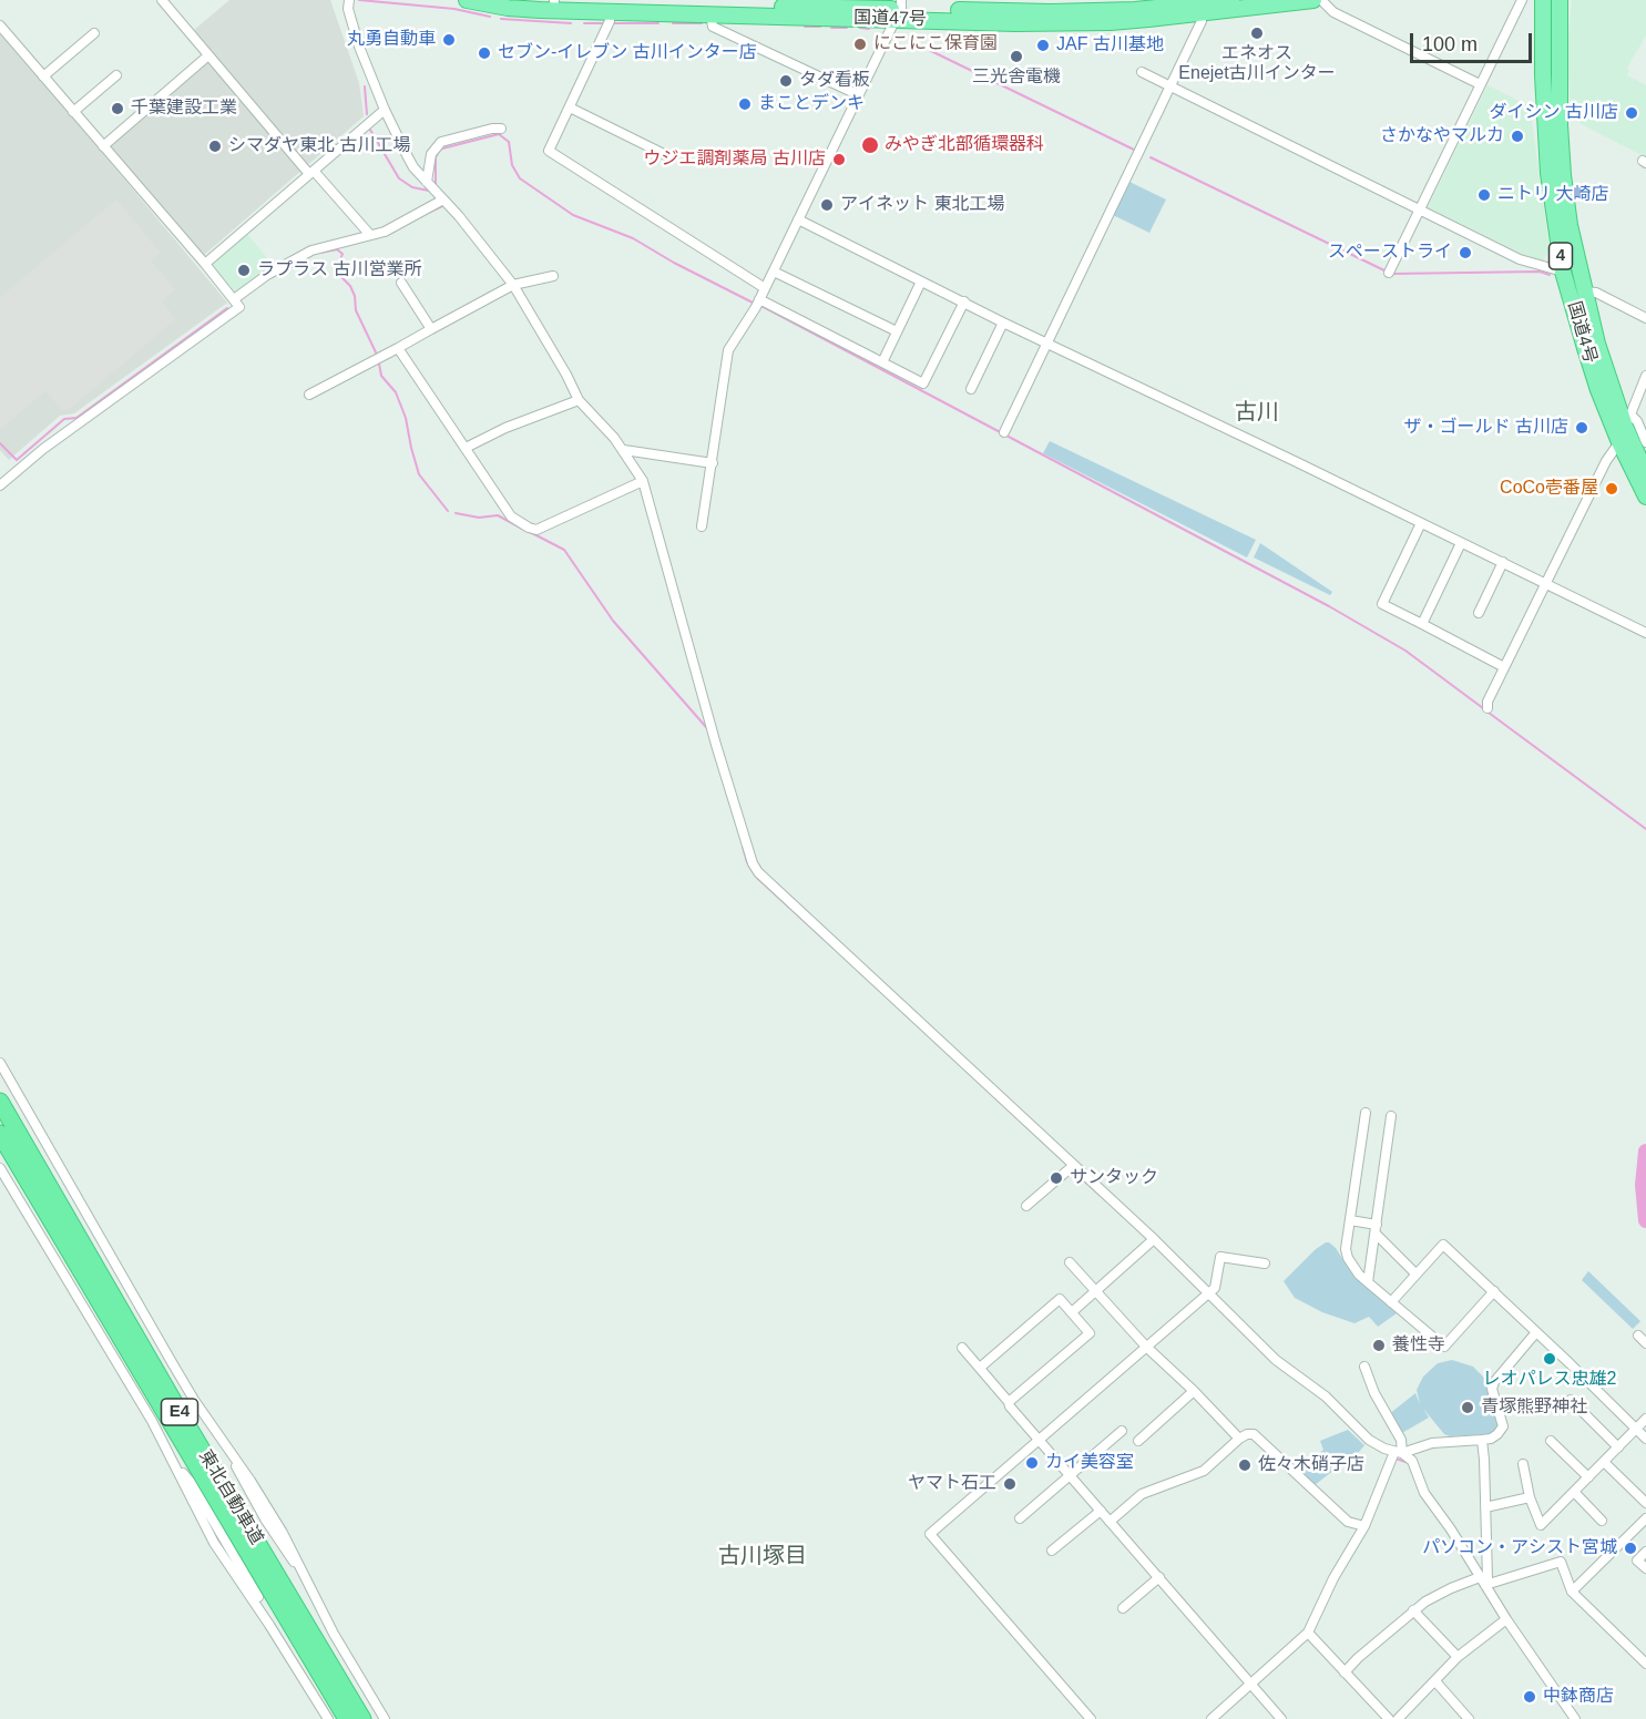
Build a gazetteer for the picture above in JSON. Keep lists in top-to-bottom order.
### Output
{
  "streets": {
    "highway": [
      "国道47号",
      "4",
      "国道4号",
      "E4",
      "東北自動車道"
    ]
  },
  "districts": ["古川", "古川塚目"],
  "places": [
    "エネオス Enejet古川インター",
    "丸勇自動車",
    "にこにこ保育園",
    "JAF 古川基地",
    "セブン-イレブン 古川インター店",
    "三光舎電機",
    "タダ看板",
    "まことデンキ",
    "千葉建設工業",
    "ダイシン 古川店",
    "さかなやマルカ",
    "みやぎ北部循環器科",
    "シマダヤ東北 古川工場",
    "ウジエ調剤薬局 古川店",
    "ニトリ 大崎店",
    "アイネット 東北工場",
    "スペーストライ",
    "ラプラス 古川営業所",
    "ザ・ゴールド 古川店",
    "CoCo壱番屋",
    "サンタック",
    "養性寺",
    "レオパレス忠雄2",
    "青塚熊野神社",
    "カイ美容室",
    "佐々木硝子店",
    "ヤマト石工",
    "パソコン・アシスト宮城",
    "中鉢商店"
  ],
  "scale_bar": "100 m"
}
